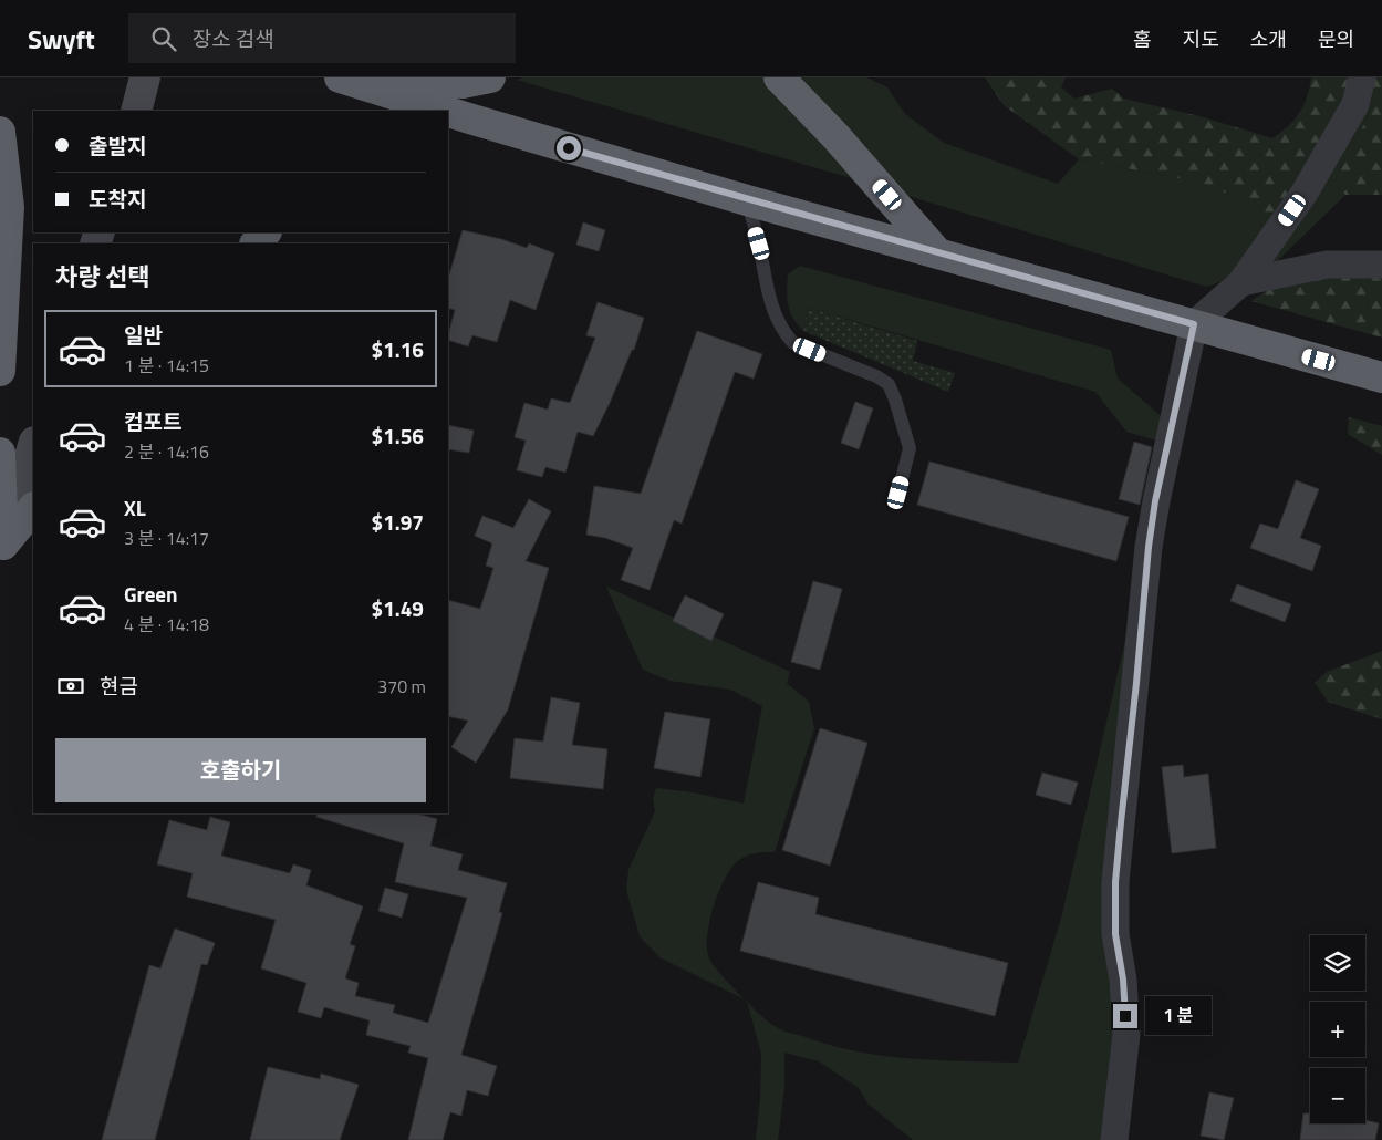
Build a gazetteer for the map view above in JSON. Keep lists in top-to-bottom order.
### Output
{
  "page": {
    "header": "Swyft",
    "search": "장소 검색",
    "nav": [
      "홈",
      "지도",
      "소개",
      "문의"
    ],
    "banner": ["출발지", "도착지"],
    "heading": "차량 선택",
    "list": [
      {
        "name": "일반",
        "note": "1 분 · 14:15",
        "value": "$1.16"
      },
      {
        "name": "컴포트",
        "note": "2 분 · 14:16",
        "value": "$1.56"
      },
      {
        "name": "XL",
        "note": "3 분 · 14:17",
        "value": "$1.97"
      },
      {
        "name": "Green",
        "note": "4 분 · 14:18",
        "value": "$1.49"
      }
    ],
    "pay": ["현금", "370 m"],
    "buttons": "호출하기",
    "map_buttons": ["+", "−"],
    "bubble": "1 분"
  }
}
